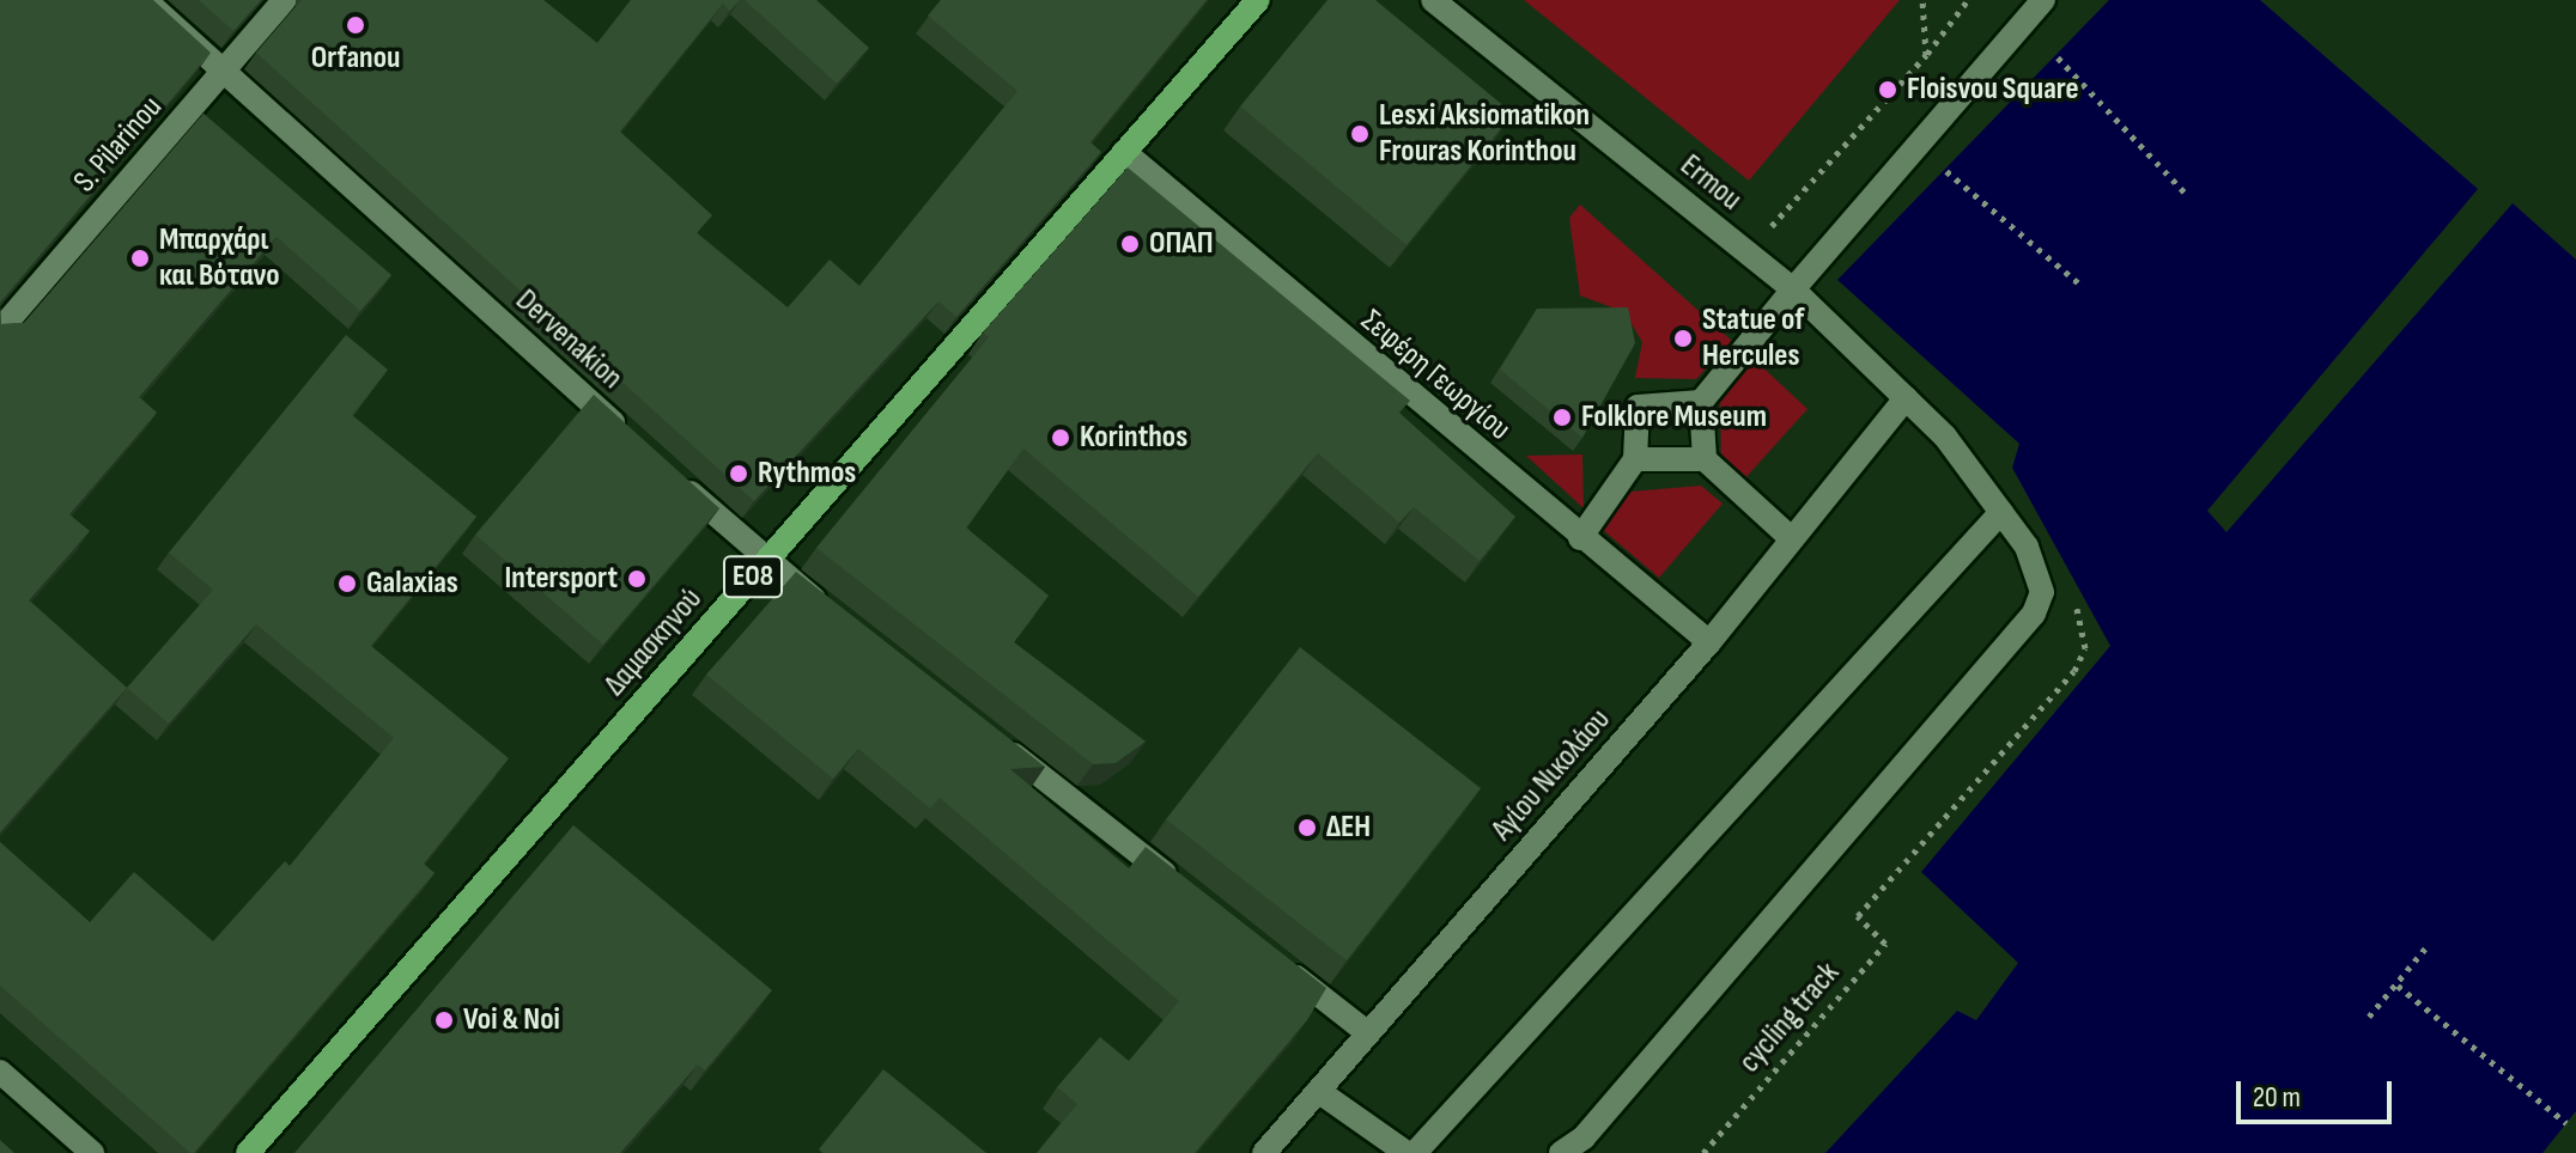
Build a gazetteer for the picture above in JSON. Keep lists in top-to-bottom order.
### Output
{
  "streets": {
    "main road": ["ΕΟ8", "Δαμασκηνού"],
    "street": [
      "S. Pilarinou",
      "Ermou",
      "Dervenakion",
      "Σεφέρη Γεωργίου",
      "Αγίου Νικολάου"
    ],
    "path": ["сycling track"]
  },
  "crossings": [
    ["S. Pilarinou", "Dervenakion"],
    ["Ermou", "Αγίου Νικολάου"],
    ["Σεφέρη Γεωργίου", "Δαμασκηνού"],
    ["Σεφέρη Γεωργίου", "Αγίου Νικολάου"]
  ],
  "places": [
    "Orfanou",
    "Floisvou Square",
    "Lesxi Aksiomatikon Frouras Korinthou",
    "ΟΠΑΠ",
    "Μπαρχάρι και Βὀτανο",
    "Statue of Hercules",
    "Folklore Museum",
    "Korinthos",
    "Rythmos",
    "Intersport",
    "Galaxias",
    "ΔΕΗ",
    "Voi & Noi"
  ],
  "scale_bar": "20 m"
}
